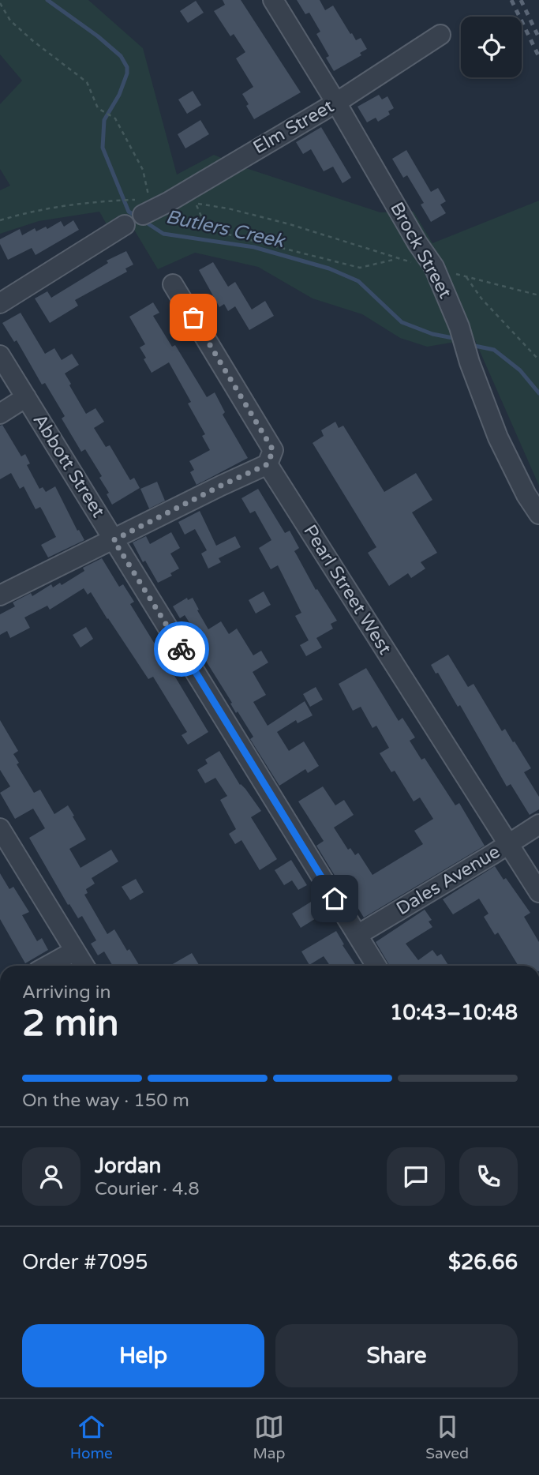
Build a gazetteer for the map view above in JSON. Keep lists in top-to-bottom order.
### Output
{
  "streets": {
    "street": [
      "Elm Street",
      "Brock Street",
      "Abbott Street",
      "Pearl Street West",
      "Dales Avenue"
    ]
  },
  "crossings": [
    ["Elm Street", "Brock Street"],
    ["Abbott Street", "Dales Avenue"],
    ["Pearl Street West", "Dales Avenue"]
  ],
  "water": ["Butlers Creek"],
  "page": {
    "heading": ["2 min", "Arriving in", "10:43–10:48"],
    "panel": [
      "Jordan",
      "Courier · 4.8",
      "Order #7095",
      "$26.66"
    ],
    "bar": "On the way · 150 m",
    "buttons": ["Help", "Share"],
    "tabs": ["Home", "Map", "Saved"]
  }
}
